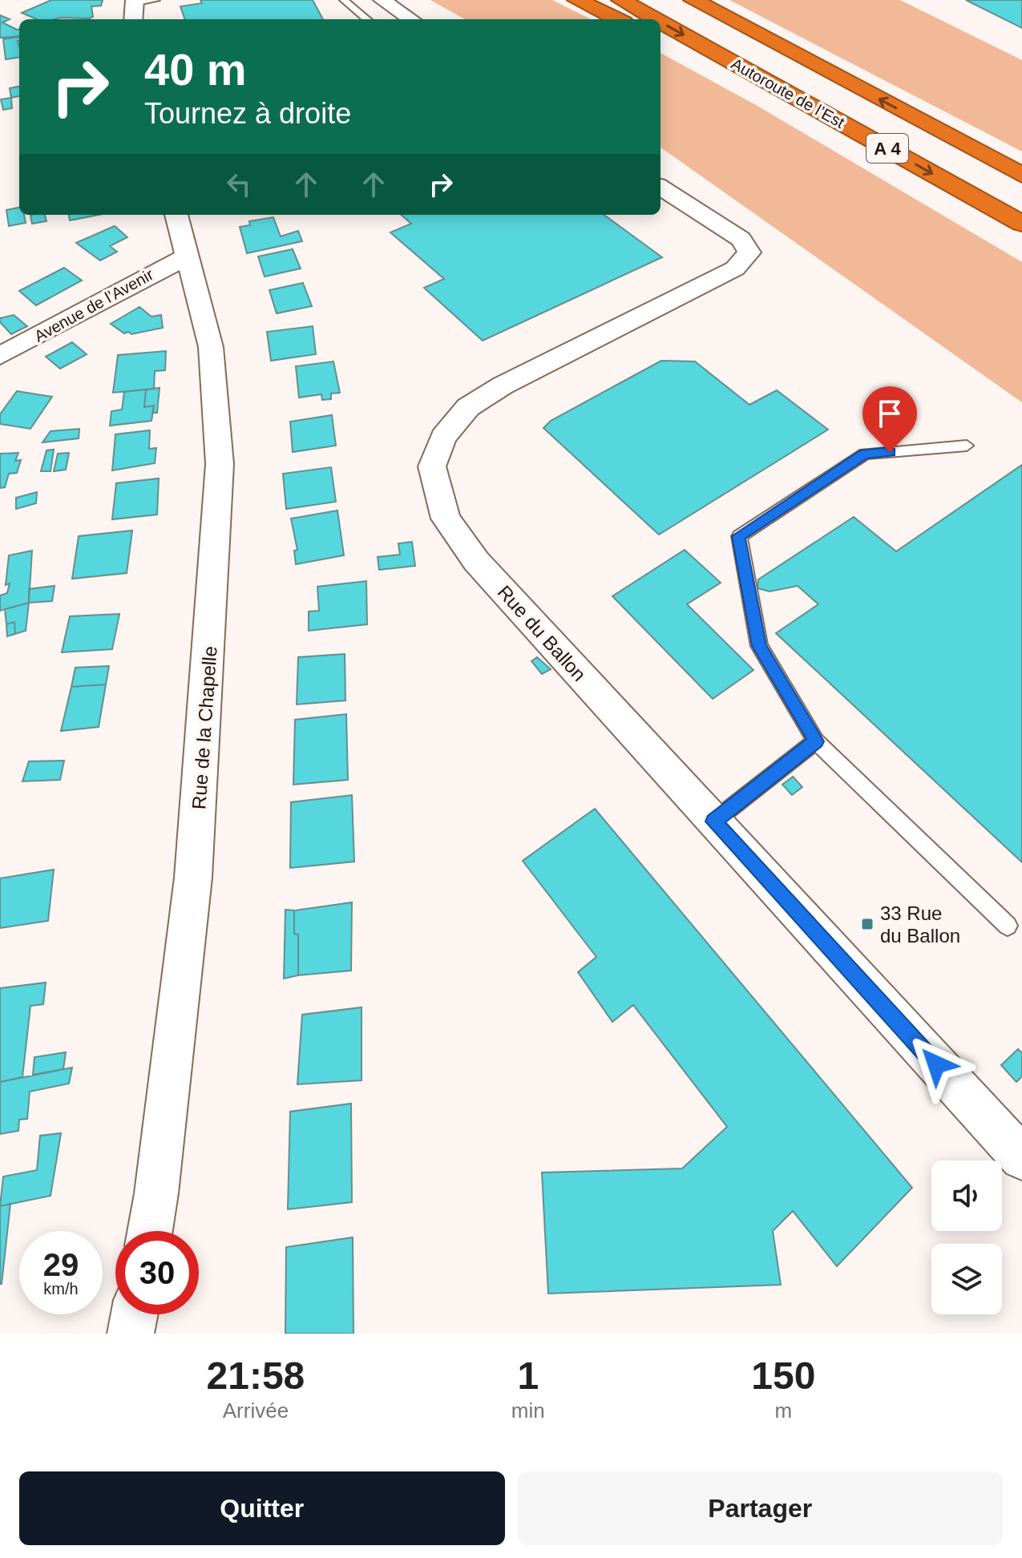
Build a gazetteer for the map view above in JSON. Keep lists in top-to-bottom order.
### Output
{
  "streets": {
    "highway": ["Autoroute de l’Est", "A 4"],
    "street": ["Avenue de l’Avenir", "Rue du Ballon", "Rue de la Chapelle"]
  },
  "crossings": [
    ["Avenue de l’Avenir", "Rue de la Chapelle"]
  ],
  "places": {
    "transit": ["33 Rue du Ballon"]
  },
  "page": {
    "turn": ["40 m", "Tournez à droite"],
    "speed": "29 km/h",
    "limit": "30",
    "eta": [
      "21:58",
      "Arrivée",
      "1",
      "min",
      "150",
      "m"
    ],
    "buttons": ["Quitter", "Partager"]
  }
}
